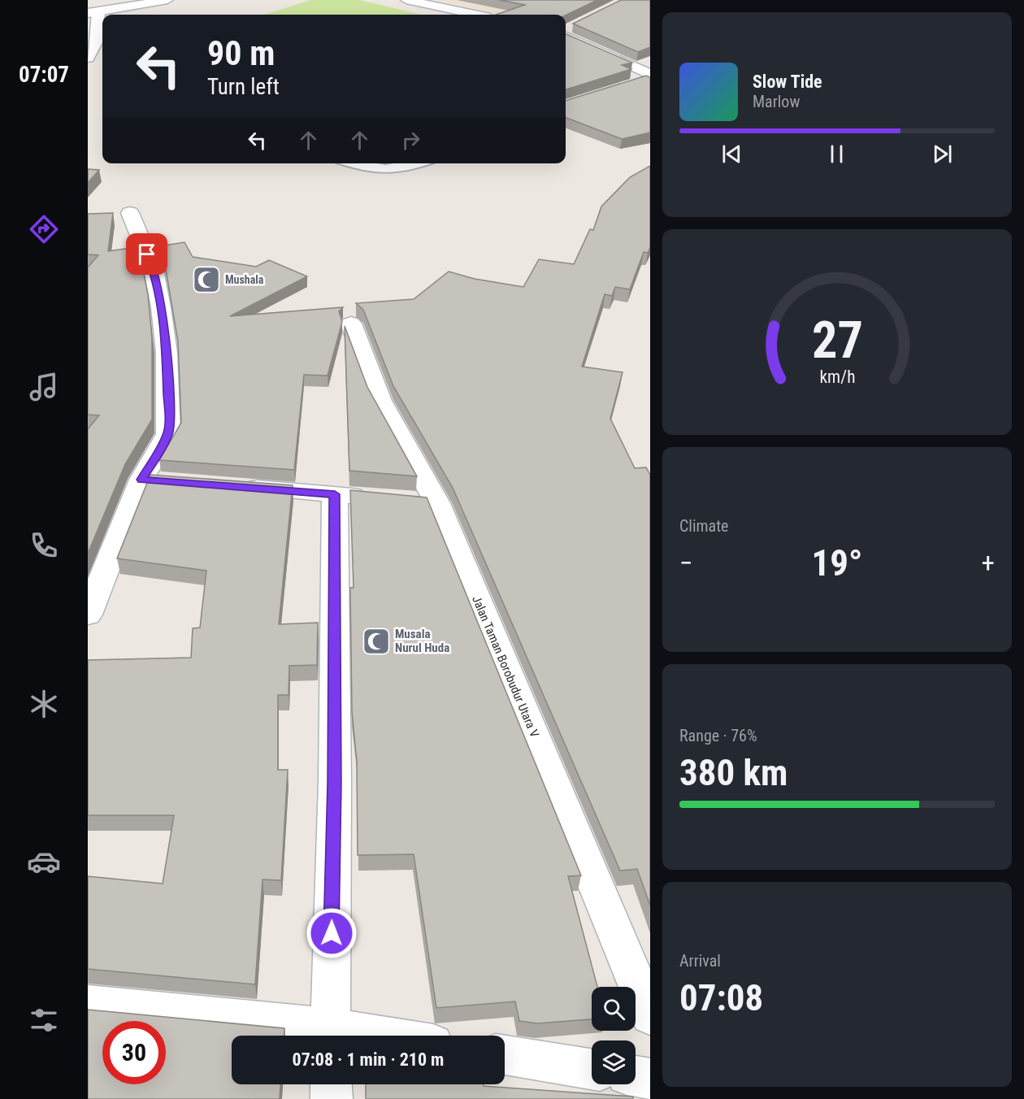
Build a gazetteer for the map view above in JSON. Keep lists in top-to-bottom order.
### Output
{
  "streets": {
    "street": ["Jalan Taman Borobudur Utara V"]
  },
  "places": {
    "mosque": ["Mushala", "Musala Nurul Huda"]
  },
  "page": {
    "tabs": "07:07",
    "turn": ["90 m", "Turn left"],
    "song": ["Slow Tide", "Marlow"],
    "tile": [
      "Climate",
      ["Range · 76%", "380 km"],
      ["Arrival", "07:08"]
    ],
    "heat": ["−", "19°", "+"],
    "limit": "30",
    "trip": "07:08 · 1 min · 210 m",
    "gauge": ["27", "km/h"]
  }
}
